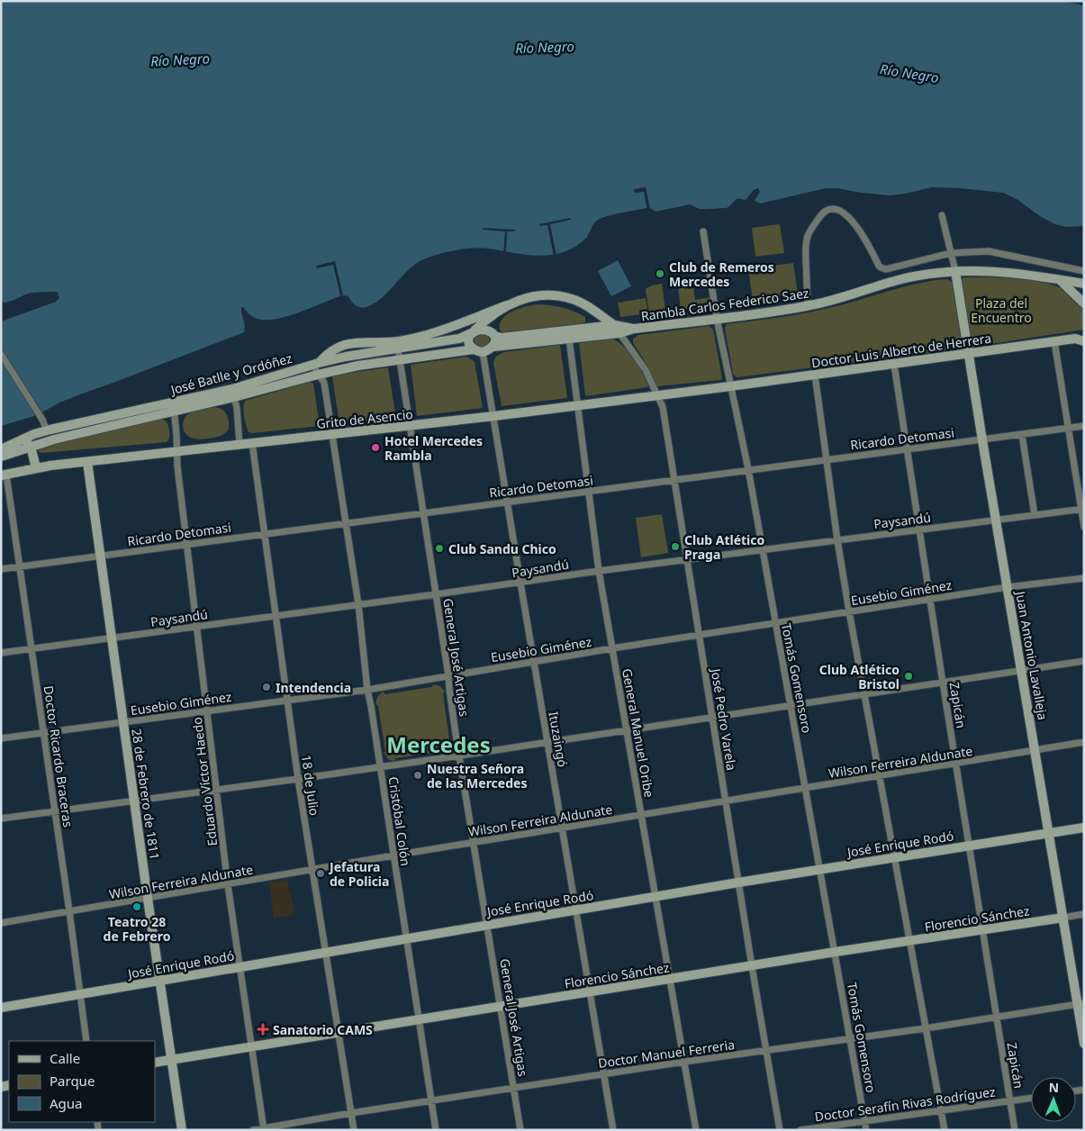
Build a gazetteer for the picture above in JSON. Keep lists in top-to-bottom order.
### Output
{
  "streets": {
    "street": [
      "Rambla Carlos Federico Saez",
      "Doctor Luis Alberto de Herrera",
      "José Batlle y Ordóñez",
      "Grito de Asencio",
      "Ricardo Detomasi",
      "Paysandú",
      "Eusebio Giménez",
      "Juan Antonio Lavalleja",
      "General José Artigas",
      "Tomás Gomensoro",
      "Zapicán",
      "José Pedro Varela",
      "General Manuel Oribe",
      "Ituzaingó",
      "Doctor Ricardo Braceras",
      "Wilson Ferreira Aldunate",
      "Eduardo Víctor Haedo",
      "18 de Julio",
      "28 de Febrero de 1811",
      "Cristóbal Colón",
      "José Enrique Rodó",
      "Florencio Sánchez",
      "Doctor Manuel Ferreria",
      "Doctor Serafín Rivas Rodríguez"
    ]
  },
  "crossings": [
    ["Rambla Carlos Federico Saez", "José Batlle y Ordóñez"],
    ["Rambla Carlos Federico Saez", "Juan Antonio Lavalleja"],
    ["Rambla Carlos Federico Saez", "Tomás Gomensoro"],
    ["Rambla Carlos Federico Saez", "José Pedro Varela"],
    ["Rambla Carlos Federico Saez", "General Manuel Oribe"],
    ["Rambla Carlos Federico Saez", "Ituzaingó"],
    ["Doctor Luis Alberto de Herrera", "Grito de Asencio"],
    ["Doctor Luis Alberto de Herrera", "Juan Antonio Lavalleja"],
    ["Doctor Luis Alberto de Herrera", "Tomás Gomensoro"],
    ["Doctor Luis Alberto de Herrera", "Zapicán"],
    ["José Batlle y Ordóñez", "General José Artigas"],
    ["José Batlle y Ordóñez", "Ituzaingó"],
    ["José Batlle y Ordóñez", "Eduardo Víctor Haedo"],
    ["Grito de Asencio", "General José Artigas"],
    ["Grito de Asencio", "Tomás Gomensoro"],
    ["Grito de Asencio", "José Pedro Varela"],
    ["Grito de Asencio", "General Manuel Oribe"],
    ["Grito de Asencio", "Ituzaingó"],
    ["Grito de Asencio", "Doctor Ricardo Braceras"],
    ["Grito de Asencio", "Eduardo Víctor Haedo"],
    ["Grito de Asencio", "18 de Julio"],
    ["Grito de Asencio", "28 de Febrero de 1811"],
    ["Grito de Asencio", "Cristóbal Colón"],
    ["Ricardo Detomasi", "Juan Antonio Lavalleja"],
    ["Ricardo Detomasi", "General José Artigas"],
    ["Ricardo Detomasi", "Tomás Gomensoro"],
    ["Ricardo Detomasi", "Zapicán"],
    ["Ricardo Detomasi", "José Pedro Varela"],
    ["Ricardo Detomasi", "General Manuel Oribe"],
    ["Ricardo Detomasi", "Ituzaingó"],
    ["Ricardo Detomasi", "Doctor Ricardo Braceras"],
    ["Ricardo Detomasi", "Eduardo Víctor Haedo"],
    ["Ricardo Detomasi", "18 de Julio"],
    ["Ricardo Detomasi", "28 de Febrero de 1811"],
    ["Ricardo Detomasi", "Cristóbal Colón"],
    ["Paysandú", "Juan Antonio Lavalleja"],
    ["Paysandú", "General José Artigas"],
    ["Paysandú", "Tomás Gomensoro"],
    ["Paysandú", "Zapicán"],
    ["Paysandú", "José Pedro Varela"],
    ["Paysandú", "General Manuel Oribe"],
    ["Paysandú", "Ituzaingó"],
    ["Paysandú", "Doctor Ricardo Braceras"],
    ["Paysandú", "Eduardo Víctor Haedo"],
    ["Paysandú", "18 de Julio"],
    ["Paysandú", "28 de Febrero de 1811"],
    ["Paysandú", "Cristóbal Colón"],
    ["Eusebio Giménez", "Juan Antonio Lavalleja"],
    ["Eusebio Giménez", "General José Artigas"],
    ["Eusebio Giménez", "Tomás Gomensoro"],
    ["Eusebio Giménez", "Zapicán"],
    ["Eusebio Giménez", "José Pedro Varela"],
    ["Eusebio Giménez", "General Manuel Oribe"],
    ["Eusebio Giménez", "Ituzaingó"],
    ["Eusebio Giménez", "Doctor Ricardo Braceras"],
    ["Eusebio Giménez", "Eduardo Víctor Haedo"],
    ["Eusebio Giménez", "18 de Julio"],
    ["Eusebio Giménez", "28 de Febrero de 1811"],
    ["Eusebio Giménez", "Cristóbal Colón"],
    ["Juan Antonio Lavalleja", "Wilson Ferreira Aldunate"],
    ["Juan Antonio Lavalleja", "José Enrique Rodó"],
    ["Juan Antonio Lavalleja", "Florencio Sánchez"],
    ["Juan Antonio Lavalleja", "Doctor Manuel Ferreria"],
    ["General José Artigas", "Wilson Ferreira Aldunate"],
    ["General José Artigas", "Cristóbal Colón"],
    ["General José Artigas", "José Enrique Rodó"],
    ["General José Artigas", "Florencio Sánchez"],
    ["General José Artigas", "Doctor Manuel Ferreria"],
    ["Tomás Gomensoro", "Wilson Ferreira Aldunate"],
    ["Tomás Gomensoro", "José Enrique Rodó"],
    ["Tomás Gomensoro", "Florencio Sánchez"],
    ["Tomás Gomensoro", "Doctor Manuel Ferreria"],
    ["Tomás Gomensoro", "Doctor Serafín Rivas Rodríguez"],
    ["Zapicán", "Wilson Ferreira Aldunate"],
    ["Zapicán", "José Enrique Rodó"],
    ["Zapicán", "Florencio Sánchez"],
    ["Zapicán", "Doctor Manuel Ferreria"],
    ["Zapicán", "Doctor Serafín Rivas Rodríguez"],
    ["José Pedro Varela", "Wilson Ferreira Aldunate"],
    ["José Pedro Varela", "José Enrique Rodó"],
    ["José Pedro Varela", "Florencio Sánchez"],
    ["José Pedro Varela", "Doctor Manuel Ferreria"],
    ["General Manuel Oribe", "Wilson Ferreira Aldunate"],
    ["General Manuel Oribe", "José Enrique Rodó"],
    ["General Manuel Oribe", "Florencio Sánchez"],
    ["General Manuel Oribe", "Doctor Manuel Ferreria"],
    ["Ituzaingó", "Wilson Ferreira Aldunate"],
    ["Ituzaingó", "José Enrique Rodó"],
    ["Ituzaingó", "Florencio Sánchez"],
    ["Ituzaingó", "Doctor Manuel Ferreria"],
    ["Doctor Ricardo Braceras", "Wilson Ferreira Aldunate"],
    ["Doctor Ricardo Braceras", "José Enrique Rodó"],
    ["Wilson Ferreira Aldunate", "Eduardo Víctor Haedo"],
    ["Wilson Ferreira Aldunate", "18 de Julio"],
    ["Wilson Ferreira Aldunate", "28 de Febrero de 1811"],
    ["Wilson Ferreira Aldunate", "Cristóbal Colón"],
    ["Eduardo Víctor Haedo", "José Enrique Rodó"],
    ["Eduardo Víctor Haedo", "Florencio Sánchez"],
    ["Eduardo Víctor Haedo", "Doctor Manuel Ferreria"],
    ["18 de Julio", "José Enrique Rodó"],
    ["18 de Julio", "Florencio Sánchez"],
    ["18 de Julio", "Doctor Manuel Ferreria"],
    ["28 de Febrero de 1811", "José Enrique Rodó"],
    ["28 de Febrero de 1811", "Florencio Sánchez"],
    ["Cristóbal Colón", "José Enrique Rodó"],
    ["Cristóbal Colón", "Florencio Sánchez"],
    ["Cristóbal Colón", "Doctor Manuel Ferreria"]
  ],
  "districts": ["Mercedes"],
  "water": ["Río Negro"],
  "parks": ["Plaza del Encuentro"],
  "places": {
    "other": [
      "Club de Remeros Mercedes",
      "Hotel Mercedes Rambla",
      "Club Atlético Praga",
      "Club Sandu Chico",
      "Club Atlético Bristol",
      "Intendencia",
      "Nuestra Señora de las Mercedes",
      "Jefatura de Policia",
      "Teatro 28 de Febrero"
    ],
    "health": ["Sanatorio CAMS"]
  },
  "legend": ["Calle", "Parque", "Agua"],
  "north": "top"
}
